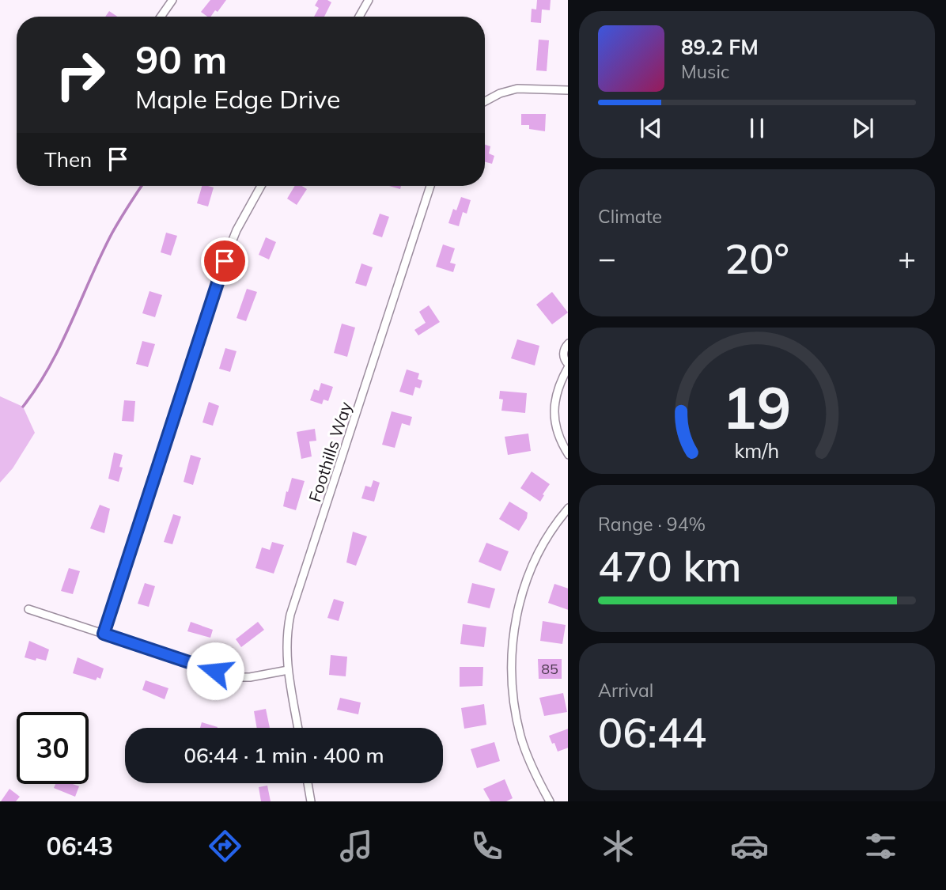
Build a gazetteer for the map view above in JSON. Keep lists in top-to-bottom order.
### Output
{
  "streets": {
    "street": ["Foothills Way"]
  },
  "house_numbers": ["85"],
  "page": {
    "turn": ["90 m", "Maple Edge Drive"],
    "song": ["89.2 FM", "Music"],
    "then": "Then",
    "tile": [
      "Climate",
      ["Range · 94%", "470 km"],
      ["Arrival", "06:44"]
    ],
    "heat": ["−", "20°", "+"],
    "limit": "30",
    "trip": "06:44 · 1 min · 400 m",
    "tabs": "06:43",
    "gauge": ["19", "km/h"]
  }
}
